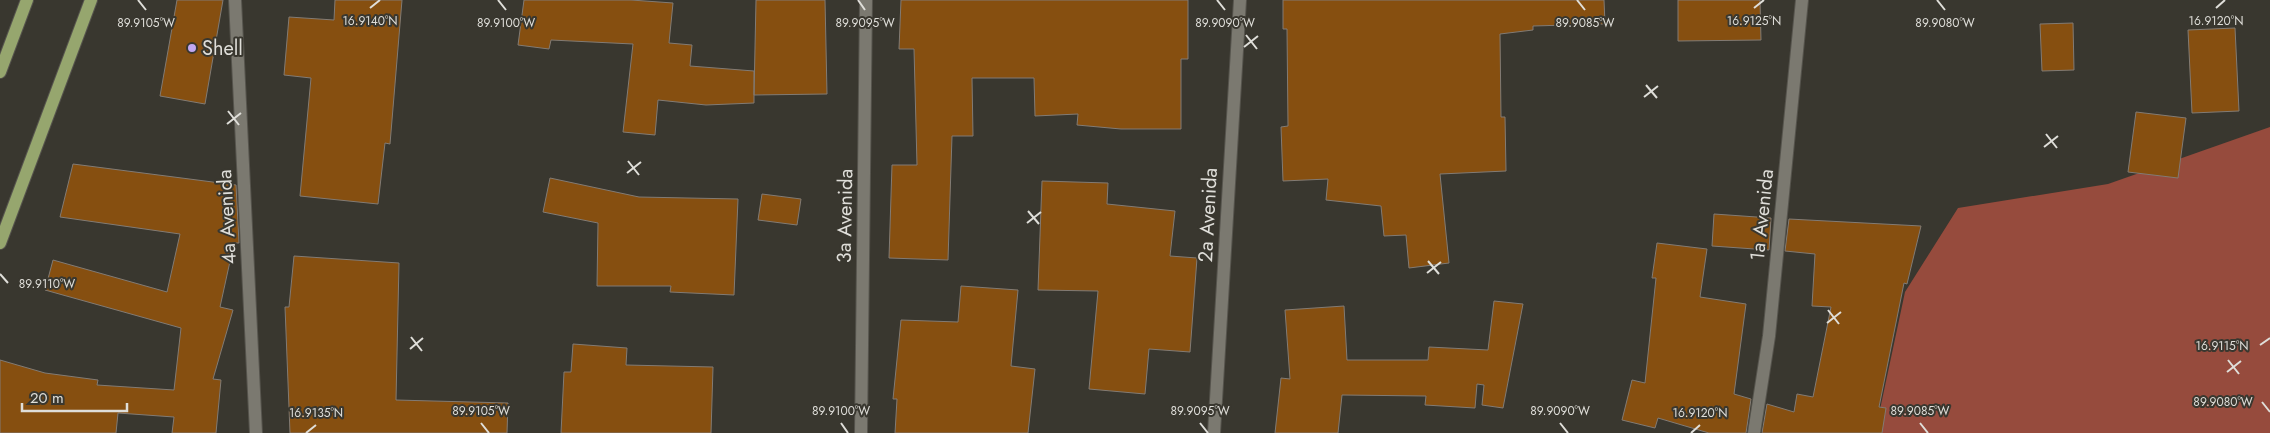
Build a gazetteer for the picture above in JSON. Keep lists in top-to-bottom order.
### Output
{
  "streets": {
    "street": [
      "2a Avenida",
      "1a Avenida",
      "3a Avenida",
      "4a Avenida"
    ]
  },
  "places": ["Shell"],
  "scale_bar": "20 m",
  "coordinates": [
    "16.9140°N",
    "16.9125°N",
    "16.9120°N",
    "89.9105°W",
    "89.9090°W",
    "89.9100°W",
    "89.9095°W",
    "89.9085°W",
    "89.9080°W",
    "89.9110°W",
    "16.9115°N",
    "16.9135°N"
  ]
}
